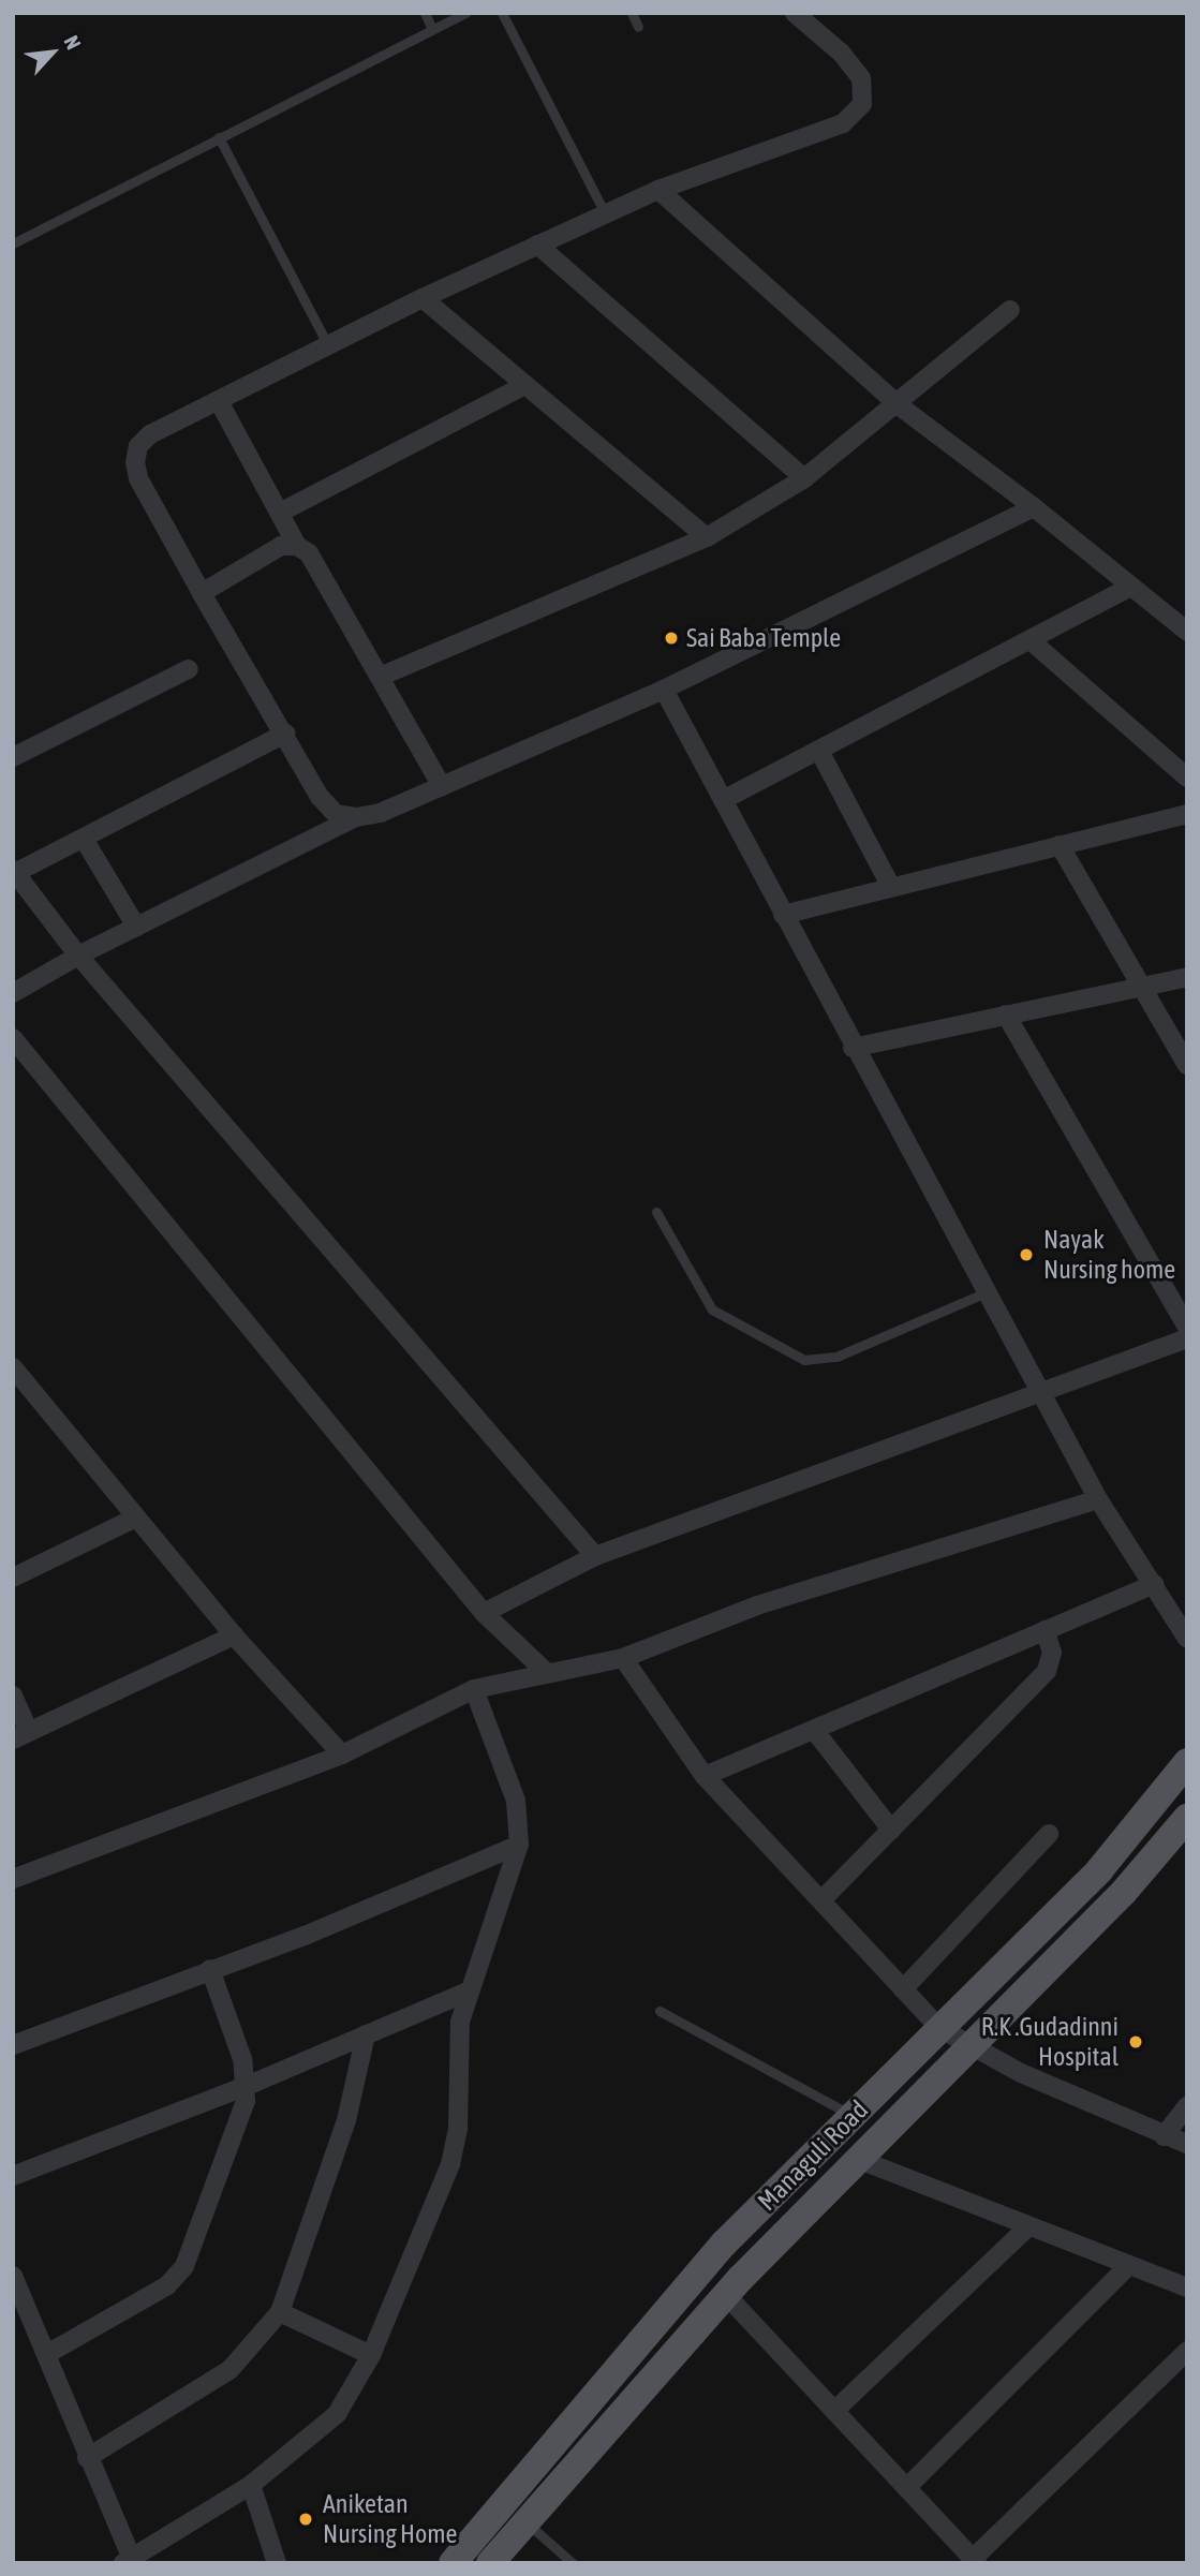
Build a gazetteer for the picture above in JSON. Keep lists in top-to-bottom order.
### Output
{
  "streets": {
    "main road": ["Managuli Road"]
  },
  "places": [
    "Sai Baba Temple",
    "Nayak Nursing home",
    "R.K .Gudadinni Hospital",
    "Aniketan Nursing Home"
  ],
  "north": "top right"
}
